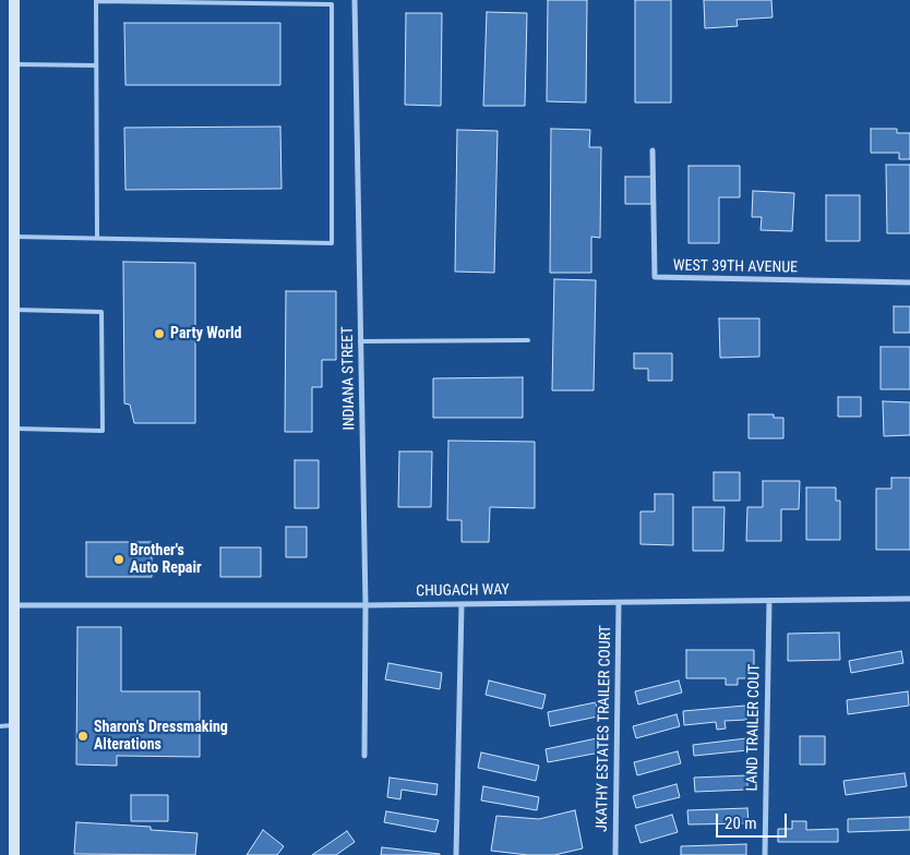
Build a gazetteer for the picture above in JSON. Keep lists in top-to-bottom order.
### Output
{
  "streets": {
    "street": [
      "WEST 39TH AVENUE",
      "INDIANA STREET",
      "CHUGACH WAY",
      "LAND TRAILER COUT",
      "JKATHY ESTATES TRAILER COURT"
    ]
  },
  "crossings": [
    ["INDIANA STREET", "CHUGACH WAY"],
    ["CHUGACH WAY", "LAND TRAILER COUT"],
    ["CHUGACH WAY", "JKATHY ESTATES TRAILER COURT"]
  ],
  "places": ["Party World", "Brother's Auto Repair", "Sharon's Dressmaking Alterations"],
  "scale_bar": "20 m"
}
